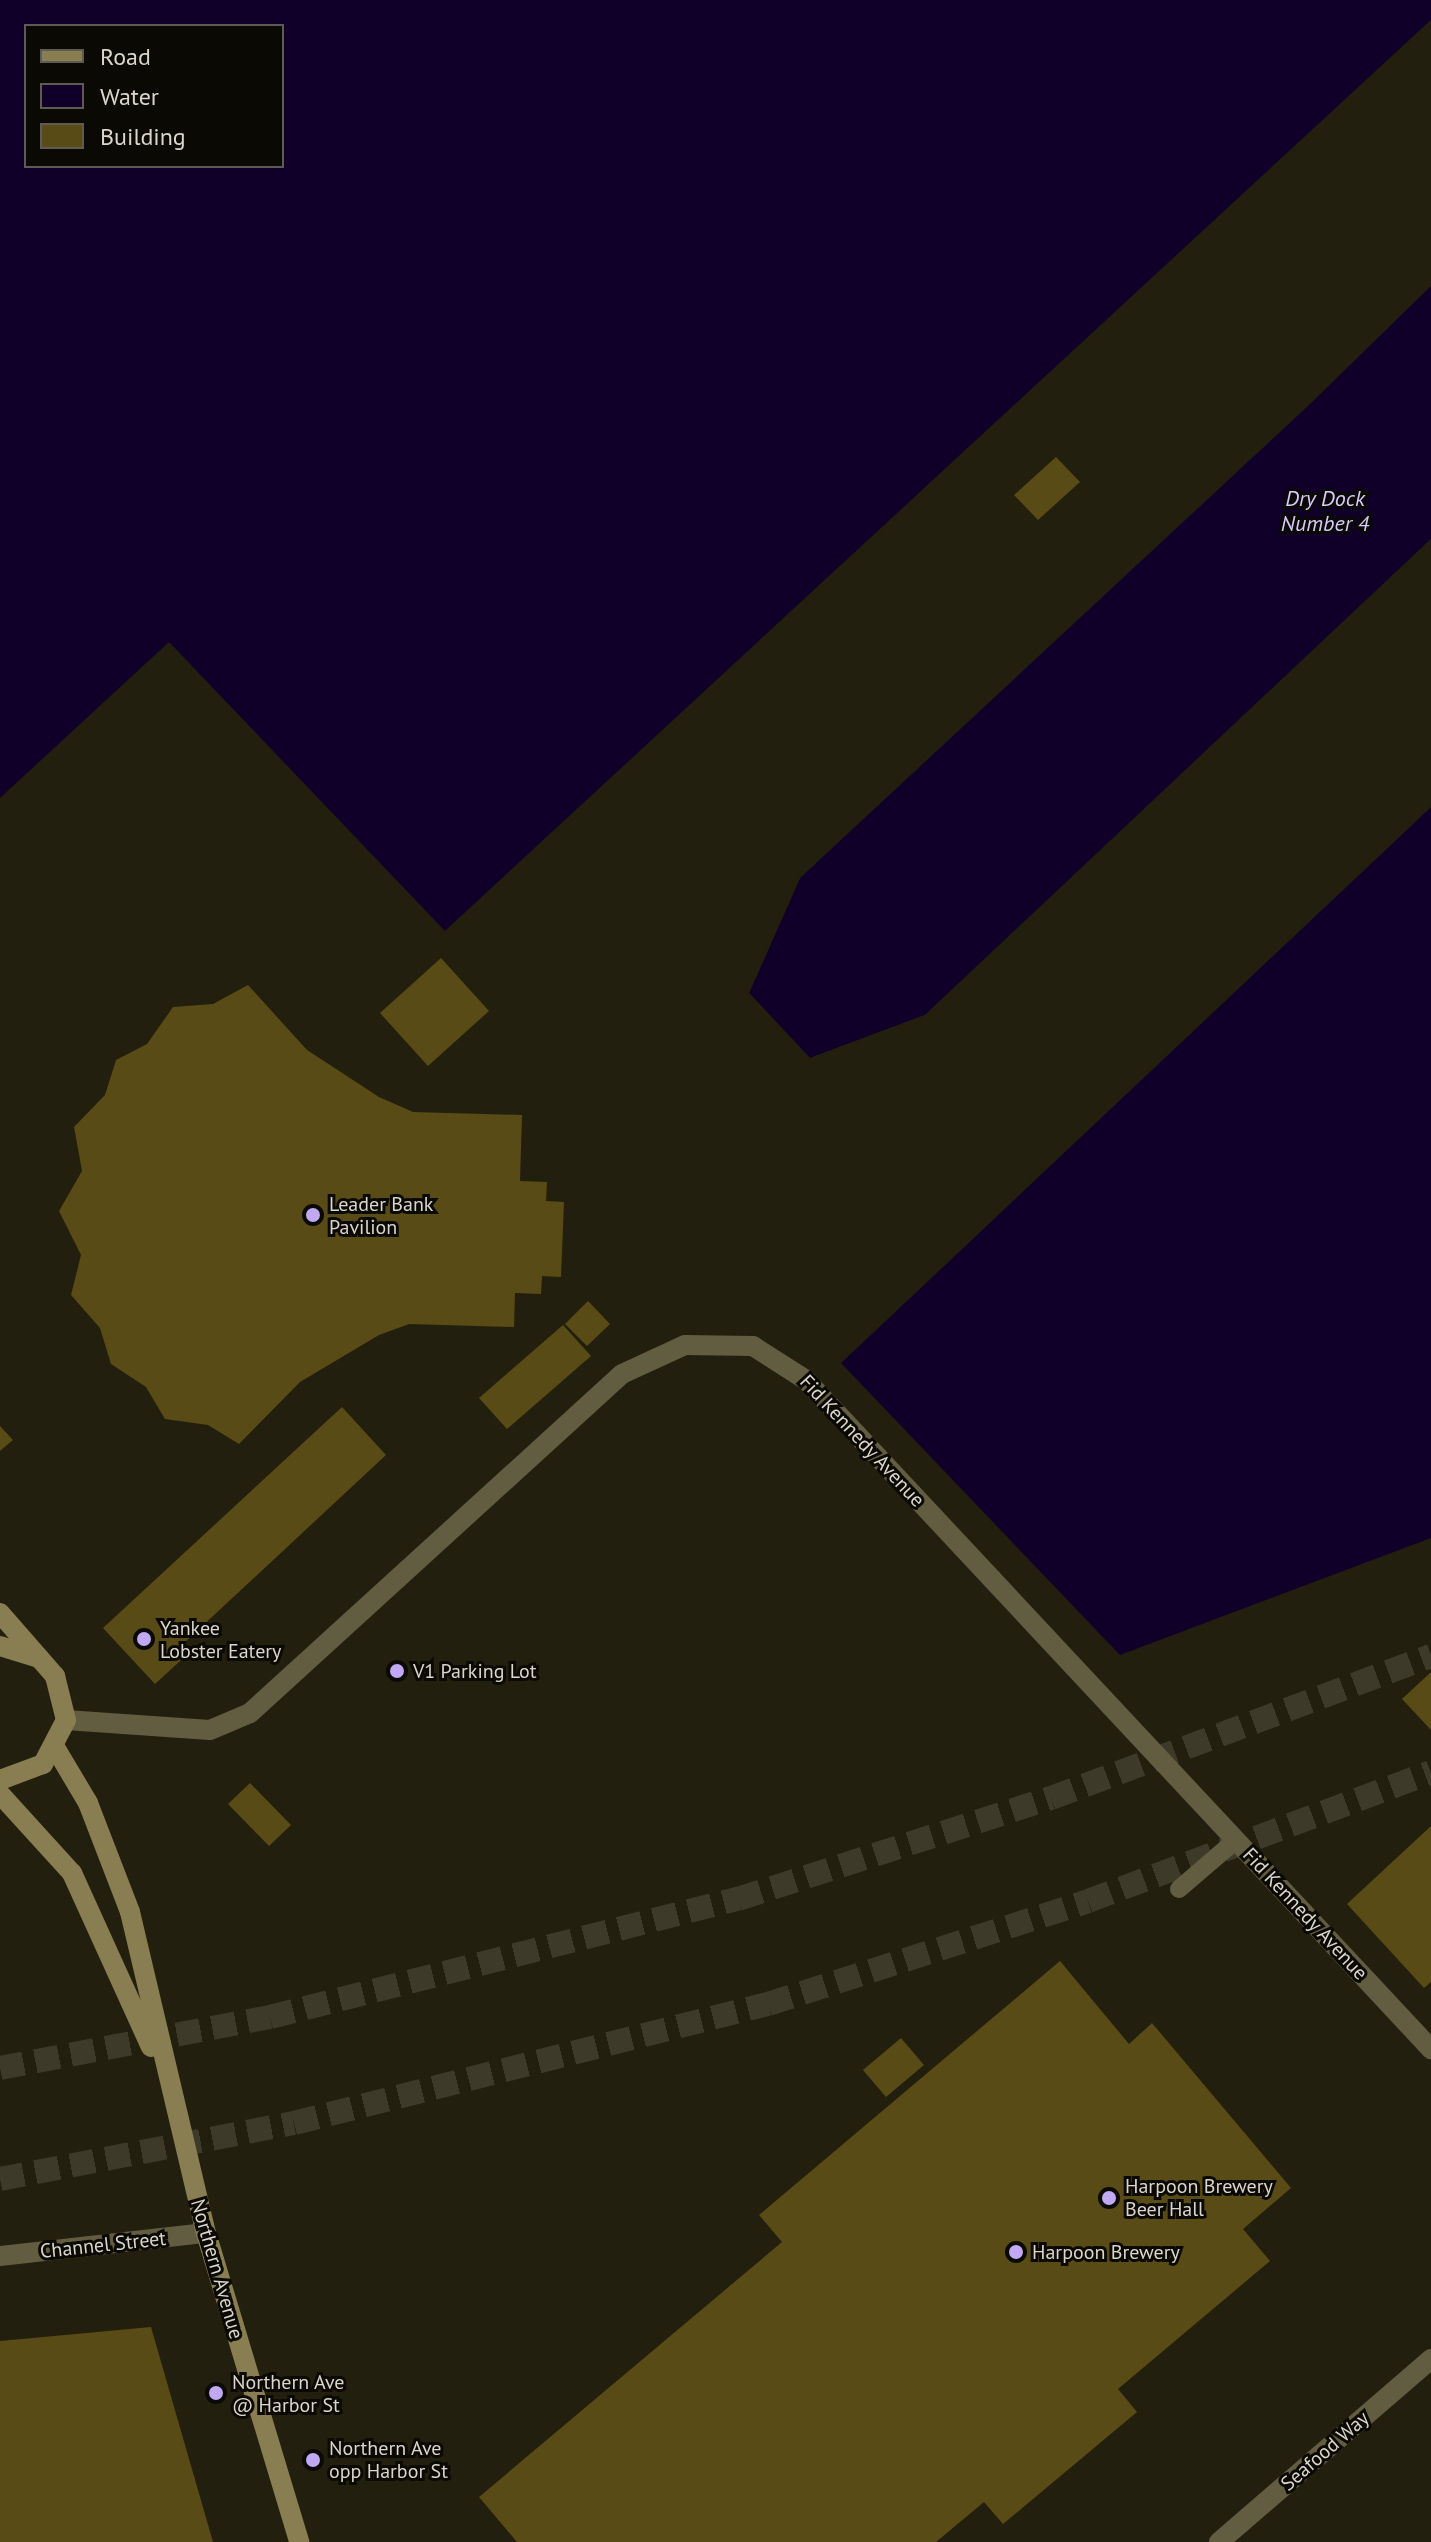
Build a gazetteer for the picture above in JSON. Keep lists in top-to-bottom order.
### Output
{
  "streets": {
    "street": [
      "Fid Kennedy Avenue",
      "Channel Street",
      "Northern Avenue",
      "Seafood Way"
    ]
  },
  "crossings": [
    ["Channel Street", "Northern Avenue"]
  ],
  "water": ["Dry Dock Number 4"],
  "places": [
    "Leader Bank Pavilion",
    "Yankee Lobster Eatery",
    "V1 Parking Lot",
    "Harpoon Brewery Beer Hall",
    "Harpoon Brewery",
    "Northern Ave @ Harbor St",
    "Northern Ave opp Harbor St"
  ],
  "legend": ["Road", "Water", "Building"]
}
